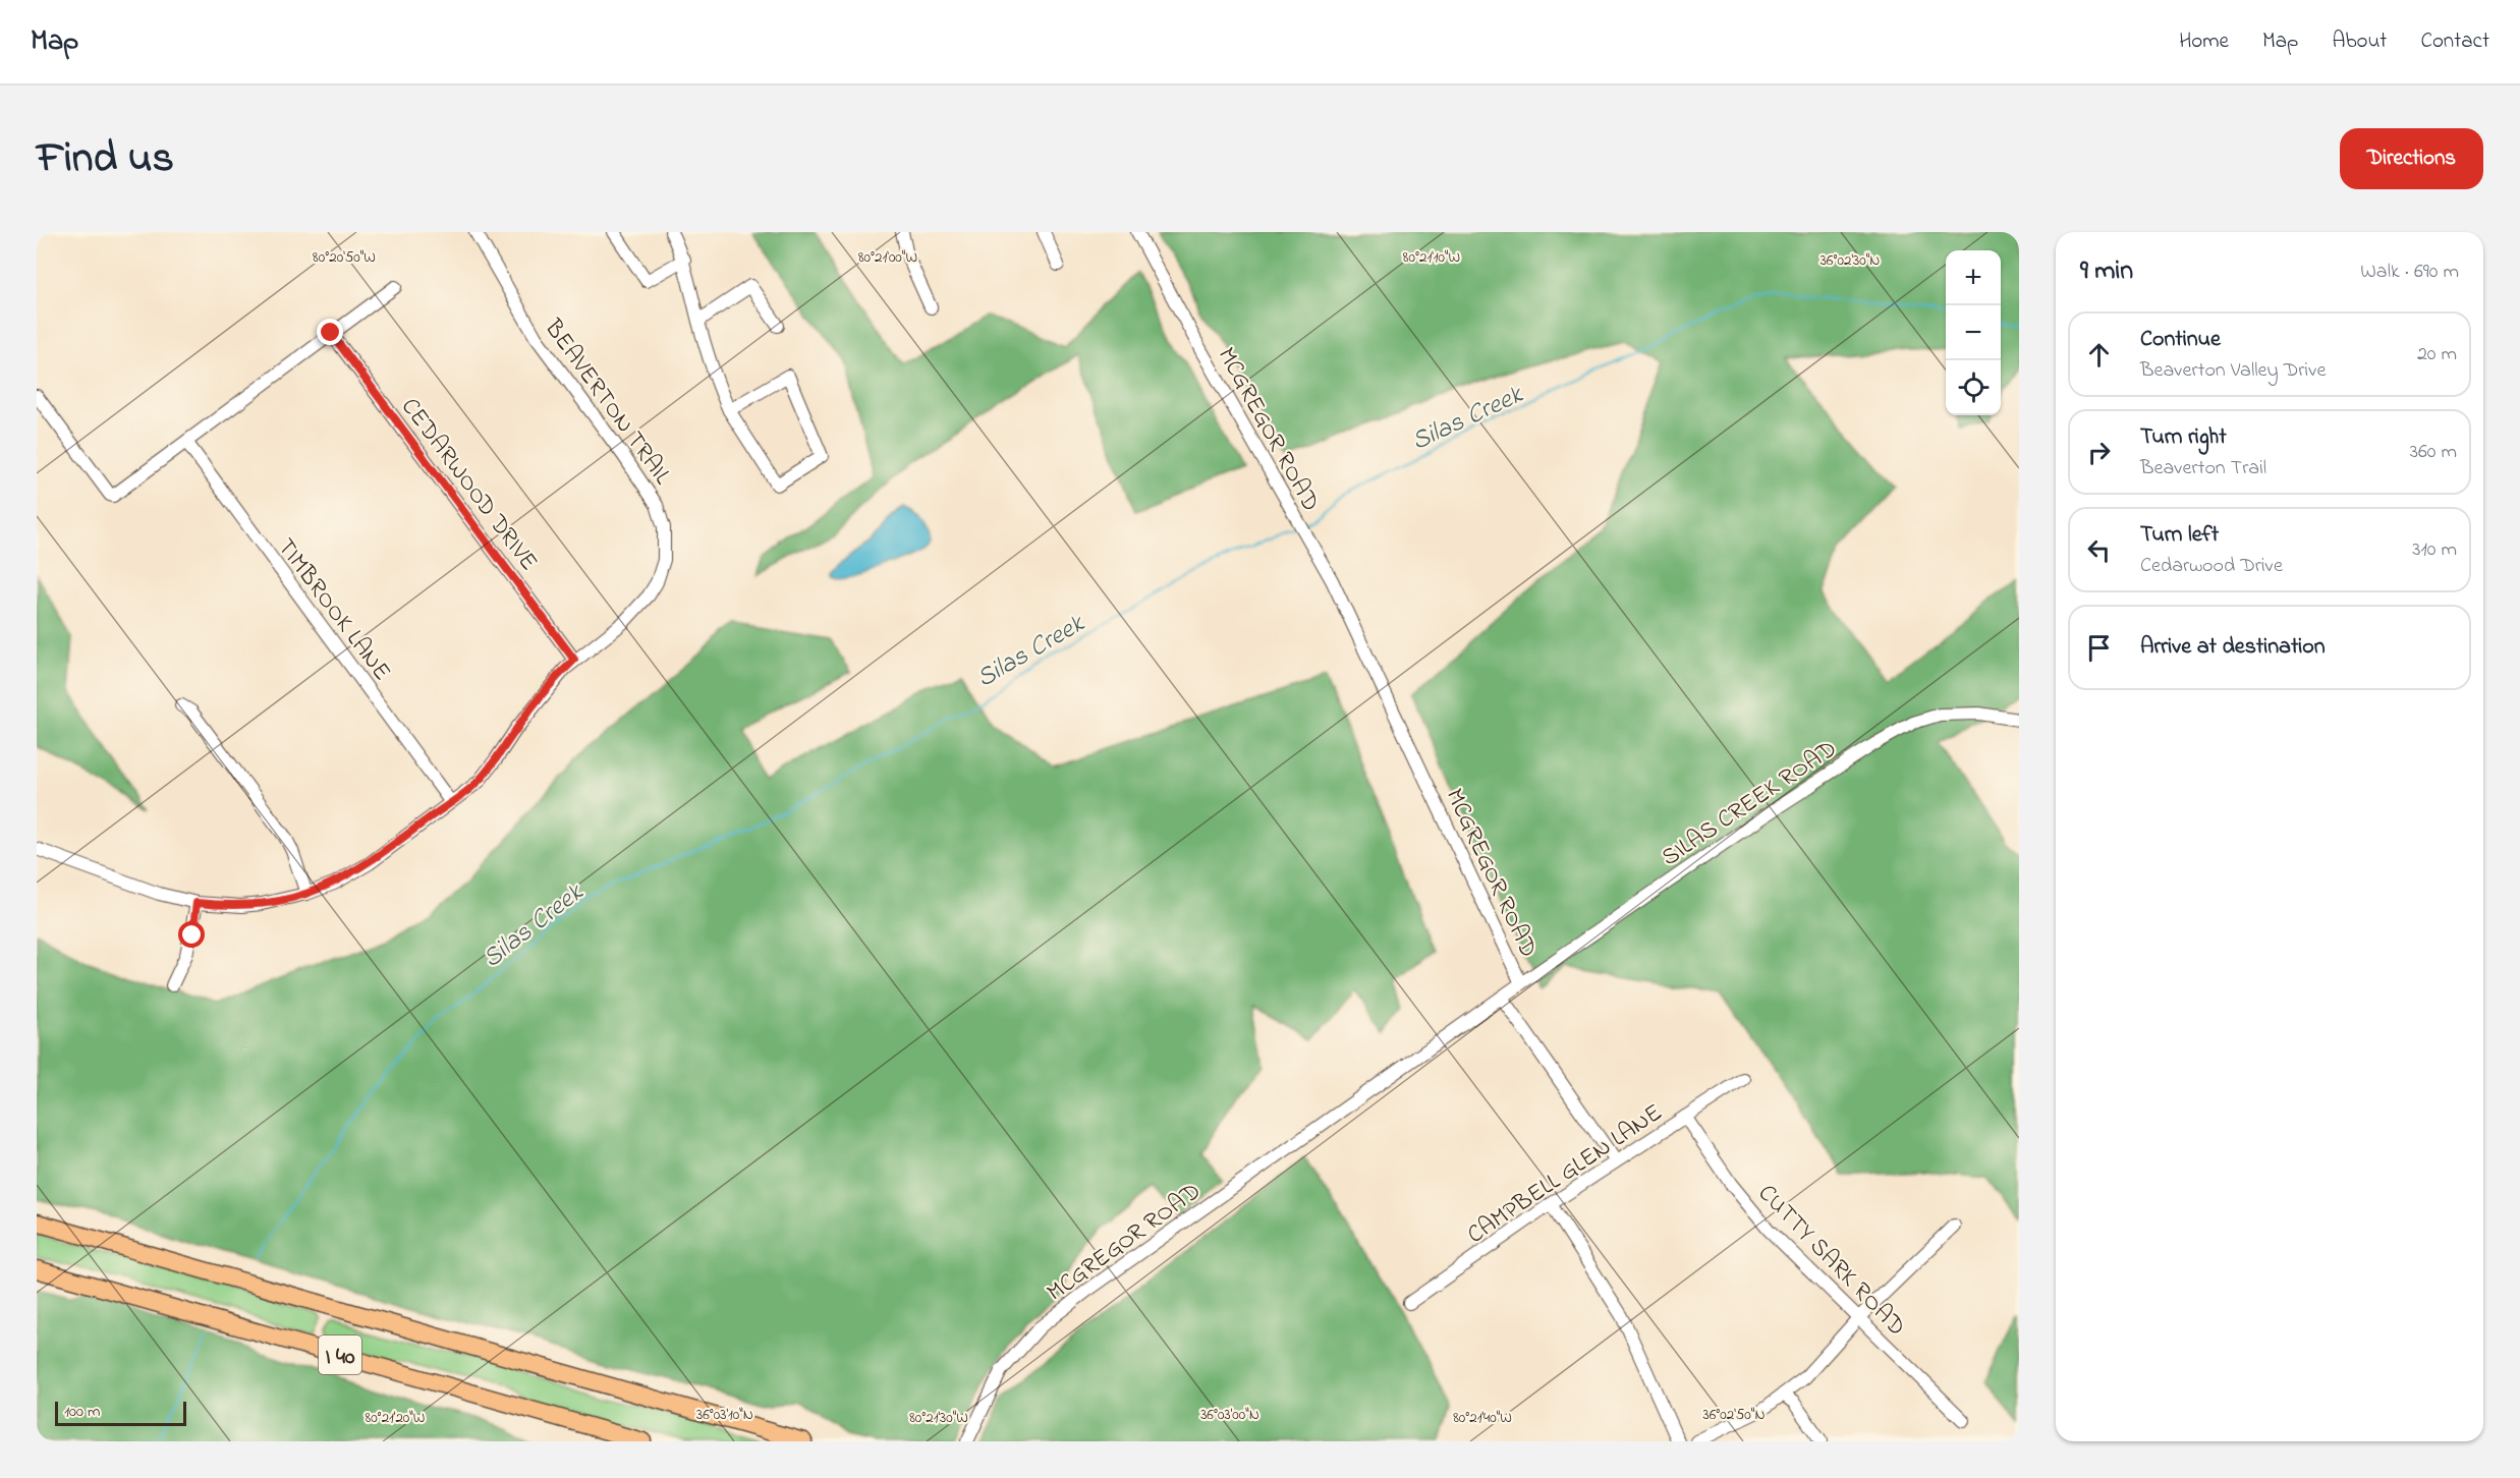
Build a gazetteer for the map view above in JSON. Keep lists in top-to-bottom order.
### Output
{
  "streets": {
    "highway": ["I 40"],
    "street": [
      "BEAVERTON TRAIL",
      "MCGREGOR ROAD",
      "CEDARWOOD DRIVE",
      "TIMBROOK LANE",
      "SILAS CREEK ROAD",
      "CAMPBELL GLEN LANE",
      "CUTTY SARK ROAD"
    ]
  },
  "crossings": [
    ["BEAVERTON TRAIL", "CEDARWOOD DRIVE"],
    ["BEAVERTON TRAIL", "TIMBROOK LANE"],
    ["MCGREGOR ROAD", "SILAS CREEK ROAD"],
    ["CAMPBELL GLEN LANE", "CUTTY SARK ROAD"]
  ],
  "water": ["Silas Creek"],
  "scale_bar": "100 m",
  "page": {
    "header": "Map",
    "nav": [
      "Home",
      "Map",
      "About",
      "Contact"
    ],
    "title": "Find us",
    "buttons": "Directions",
    "heading": ["9 min", "Walk · 690 m"],
    "map_buttons": ["+", "−"],
    "list": [
      ["Continue", "Beaverton Valley Drive", "20 m"],
      ["Turn right", "Beaverton Trail", "360 m"],
      ["Turn left", "Cedarwood Drive", "310 m"],
      "Arrive at destination"
    ],
    "scale": "100 m"
  },
  "coordinates": [
    "80°21'00\"W",
    "80°20'50\"W",
    "80°21'10\"W",
    "36°02'30\"N",
    "36°03'10\"N",
    "36°03'00\"N",
    "36°02'50\"N",
    "80°21'20\"W",
    "80°21'30\"W",
    "80°21'40\"W"
  ]
}
